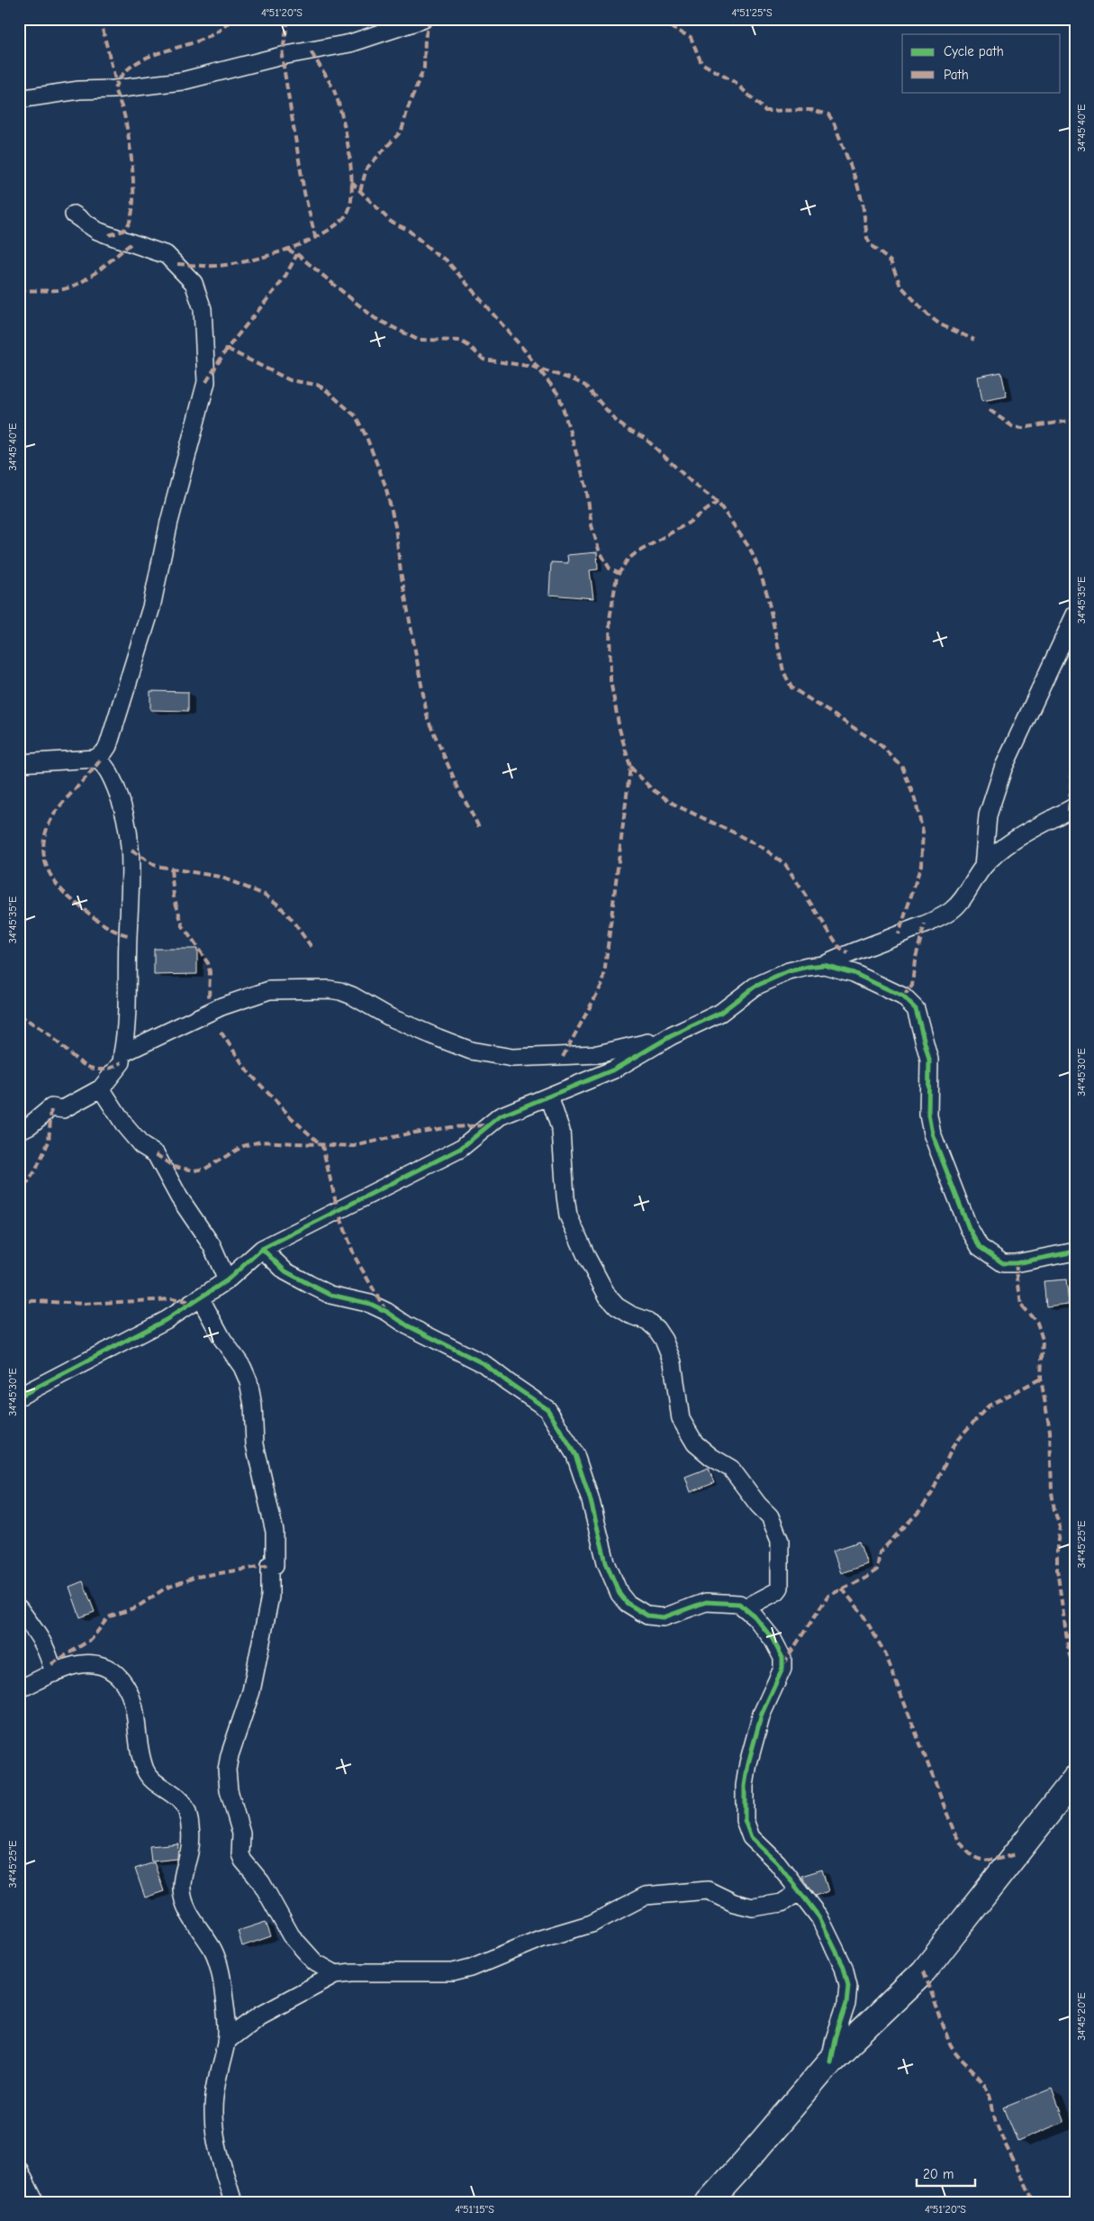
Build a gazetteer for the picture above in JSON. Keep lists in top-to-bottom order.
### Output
{
  "legend": ["Cycle path", "Path"],
  "scale_bar": "20 m",
  "coordinates": [
    "4°51'20\"S",
    "4°51'25\"S",
    "34°45'40\"E",
    "34°45'35\"E",
    "34°45'30\"E",
    "34°45'25\"E",
    "34°45'20\"E",
    "4°51'15\"S"
  ]
}
